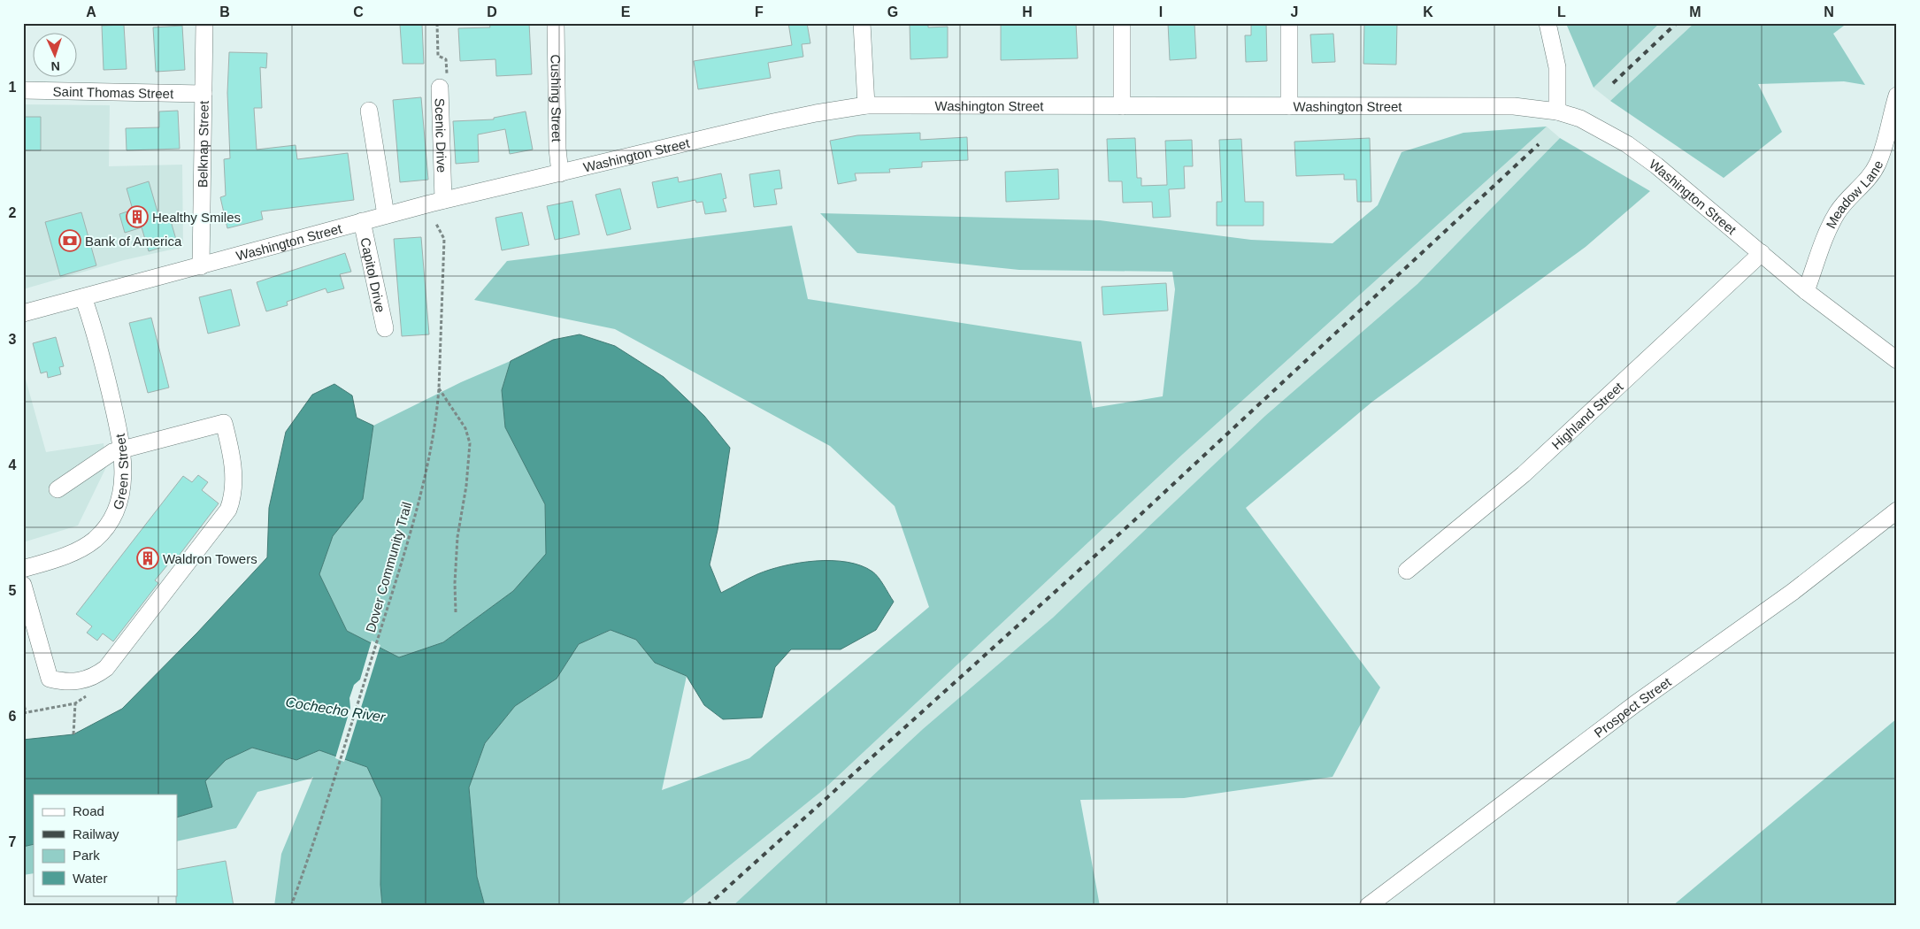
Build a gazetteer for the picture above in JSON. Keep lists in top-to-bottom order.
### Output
{
  "streets": {
    "street": [
      "Saint Thomas Street",
      "Cushing Street",
      "Washington Street",
      "Scenic Drive",
      "Belknap Street",
      "Meadow Lane",
      "Capitol Drive",
      "Highland Street",
      "Green Street",
      "Prospect Street"
    ],
    "path": ["Dover Community Trail"]
  },
  "crossings": [
    ["Saint Thomas Street", "Belknap Street"],
    ["Cushing Street", "Washington Street"],
    ["Washington Street", "Scenic Drive"],
    ["Washington Street", "Belknap Street"],
    ["Washington Street", "Meadow Lane"],
    ["Washington Street", "Capitol Drive"],
    ["Washington Street", "Highland Street"],
    ["Washington Street", "Green Street"]
  ],
  "water": ["Cochecho River"],
  "places": {
    "building": ["Healthy Smiles", "Waldron Towers"],
    "bank": ["Bank of America"]
  },
  "legend": [
    "Road",
    "Railway",
    "Park",
    "Water"
  ],
  "north": "bottom",
  "grid": {
    "columns": [
      "A",
      "B",
      "C",
      "D",
      "E",
      "F",
      "G",
      "H",
      "I",
      "J",
      "K",
      "L",
      "M",
      "N"
    ],
    "rows": [
      "1",
      "2",
      "3",
      "4",
      "5",
      "6",
      "7"
    ]
  }
}
